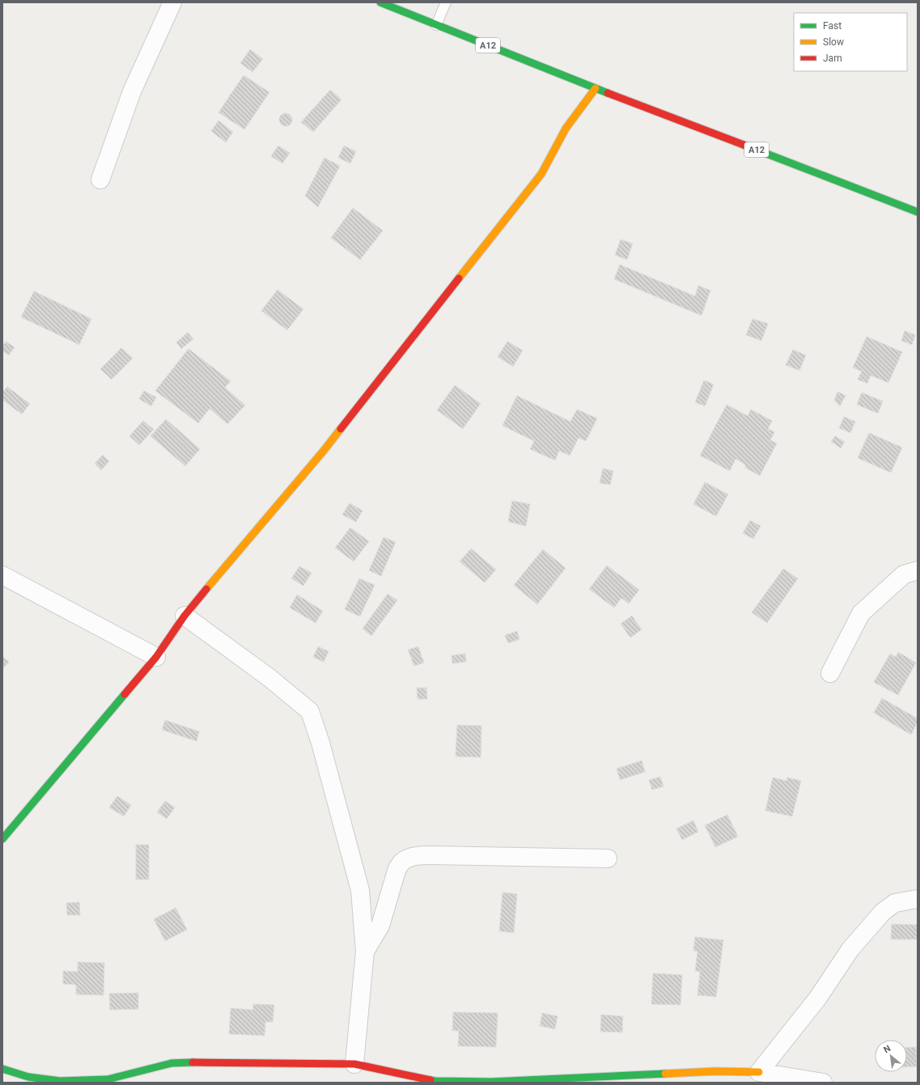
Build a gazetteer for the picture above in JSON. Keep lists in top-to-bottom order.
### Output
{
  "streets": {
    "street": ["A12"]
  },
  "legend": ["Fast", "Slow", "Jam"],
  "north": "top left"
}
